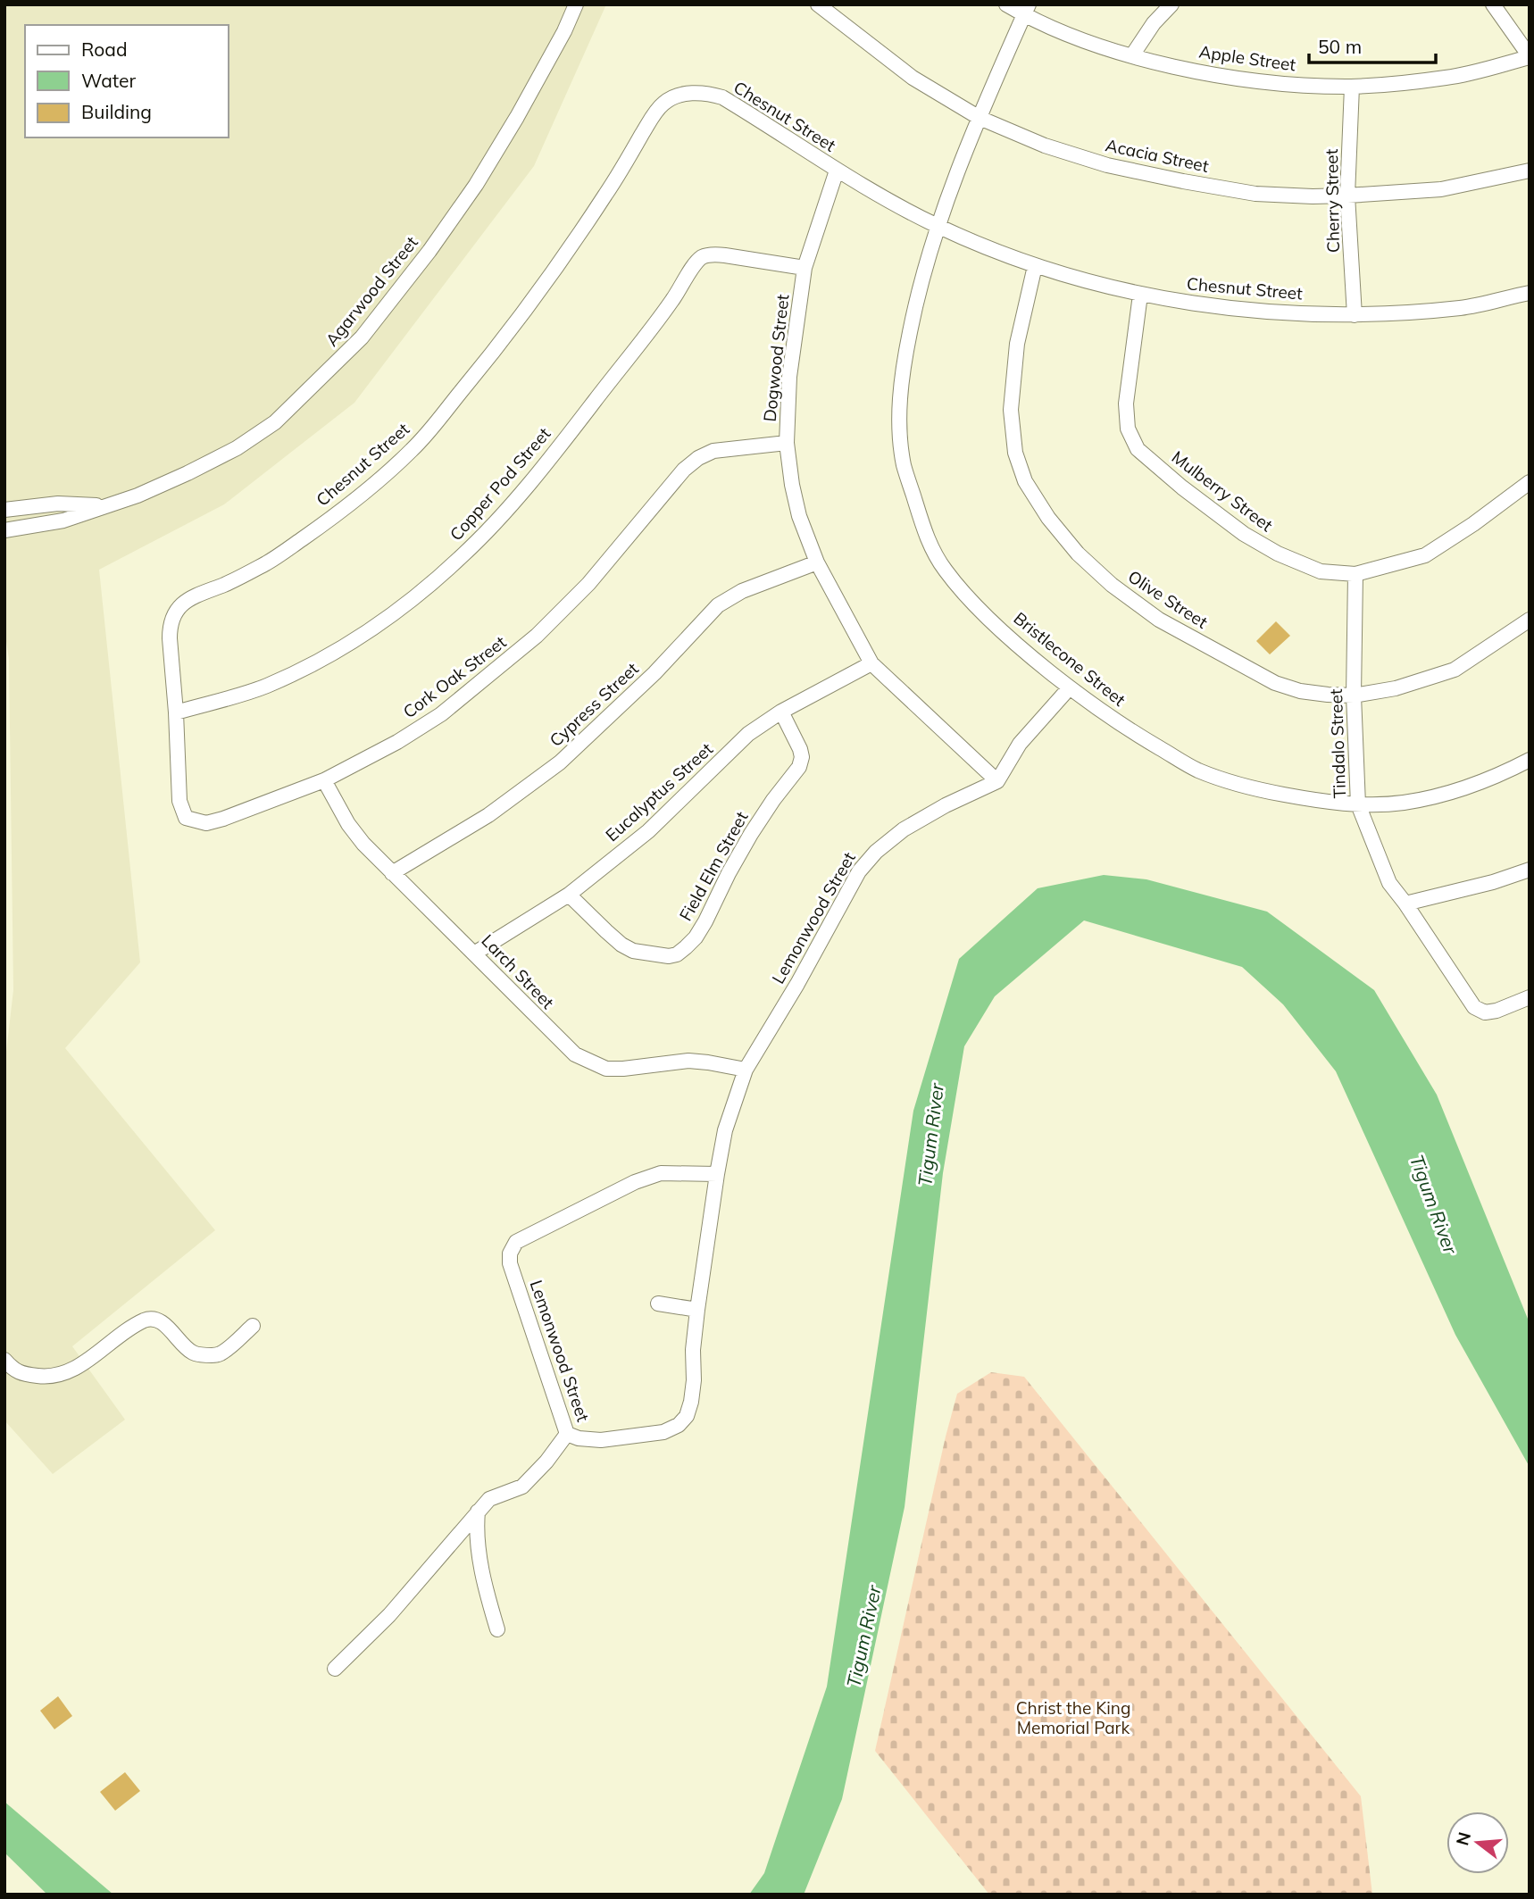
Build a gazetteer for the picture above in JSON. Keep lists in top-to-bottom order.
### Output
{
  "streets": {
    "street": [
      "Apple Street",
      "Chesnut Street",
      "Acacia Street",
      "Cherry Street",
      "Agarwood Street",
      "Dogwood Street",
      "Copper Pod Street",
      "Mulberry Street",
      "Olive Street",
      "Bristlecone Street",
      "Cork Oak Street",
      "Cypress Street",
      "Tindalo Street",
      "Eucalyptus Street",
      "Field Elm Street",
      "Lemonwood Street",
      "Larch Street"
    ]
  },
  "crossings": [
    ["Apple Street", "Cherry Street"],
    ["Apple Street", "Bristlecone Street"],
    ["Chesnut Street", "Cherry Street"],
    ["Chesnut Street", "Dogwood Street"],
    ["Chesnut Street", "Copper Pod Street"],
    ["Chesnut Street", "Mulberry Street"],
    ["Chesnut Street", "Olive Street"],
    ["Chesnut Street", "Bristlecone Street"],
    ["Chesnut Street", "Cork Oak Street"],
    ["Acacia Street", "Cherry Street"],
    ["Acacia Street", "Bristlecone Street"],
    ["Dogwood Street", "Copper Pod Street"],
    ["Dogwood Street", "Cork Oak Street"],
    ["Dogwood Street", "Cypress Street"],
    ["Dogwood Street", "Eucalyptus Street"],
    ["Dogwood Street", "Lemonwood Street"],
    ["Copper Pod Street", "Cork Oak Street"],
    ["Mulberry Street", "Tindalo Street"],
    ["Olive Street", "Tindalo Street"],
    ["Bristlecone Street", "Tindalo Street"],
    ["Cork Oak Street", "Larch Street"],
    ["Cypress Street", "Larch Street"],
    ["Eucalyptus Street", "Field Elm Street"],
    ["Eucalyptus Street", "Larch Street"],
    ["Lemonwood Street", "Larch Street"]
  ],
  "water": ["Tigum River"],
  "parks": ["Christ the King Memorial Park"],
  "legend": ["Road", "Water", "Building"],
  "scale_bar": "50 m",
  "north": "left"
}
